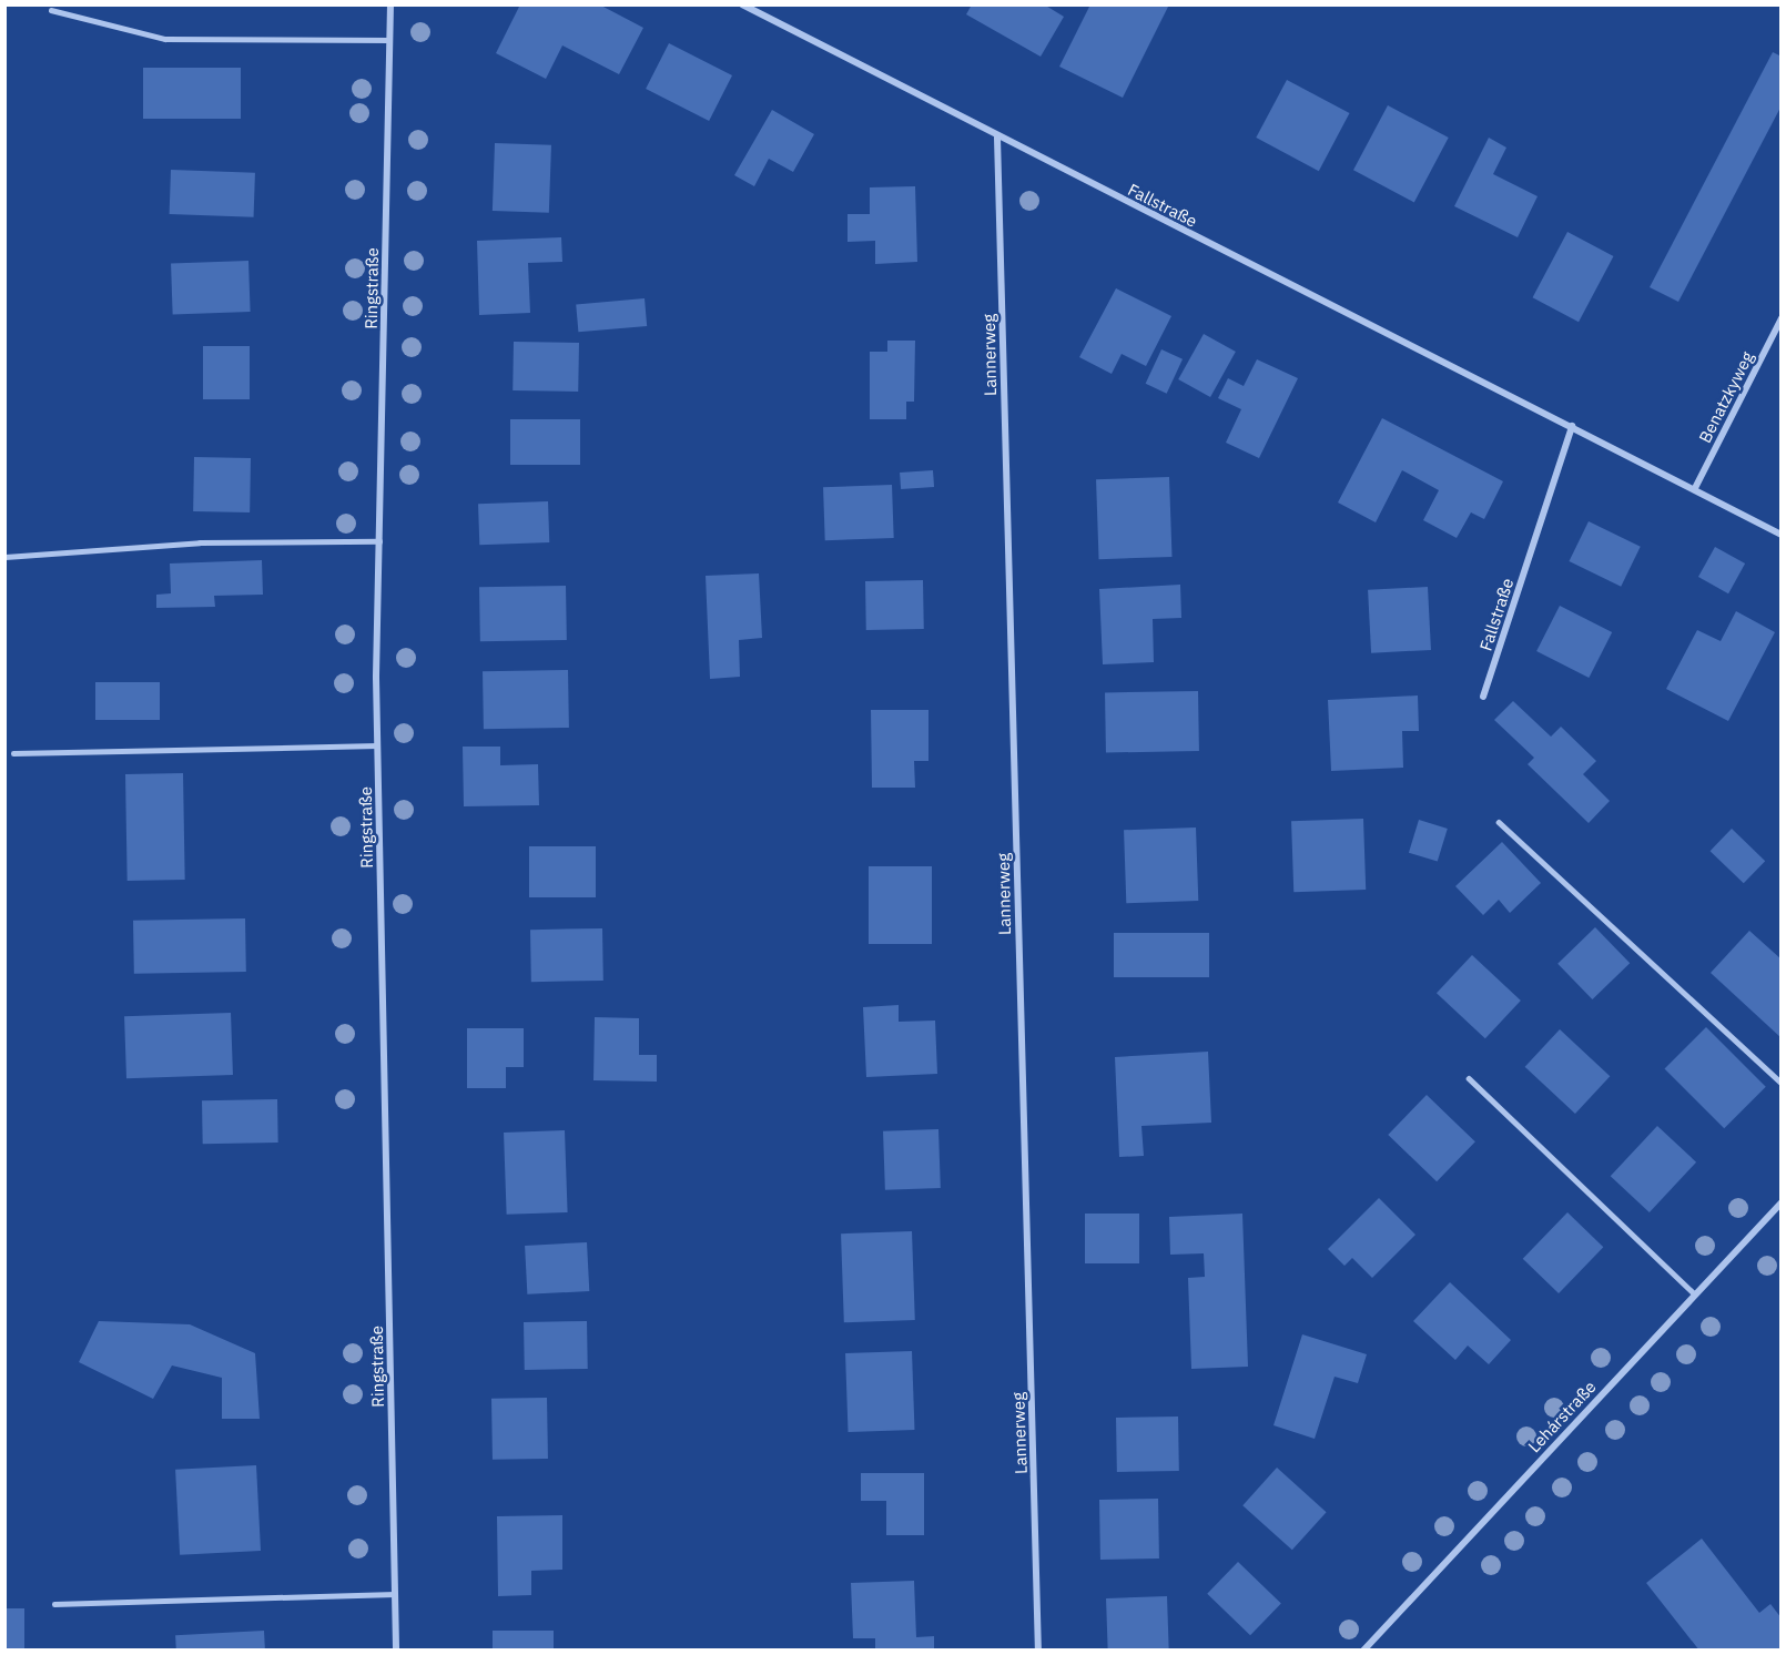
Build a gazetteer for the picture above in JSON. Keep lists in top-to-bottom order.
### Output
{
  "streets": {
    "street": [
      "Fallstraße",
      "Ringstraße",
      "Lannerweg",
      "Benatzkyweg",
      "Lehárstraße"
    ]
  },
  "crossings": [
    ["Fallstraße", "Lannerweg"],
    ["Fallstraße", "Benatzkyweg"]
  ]
}
